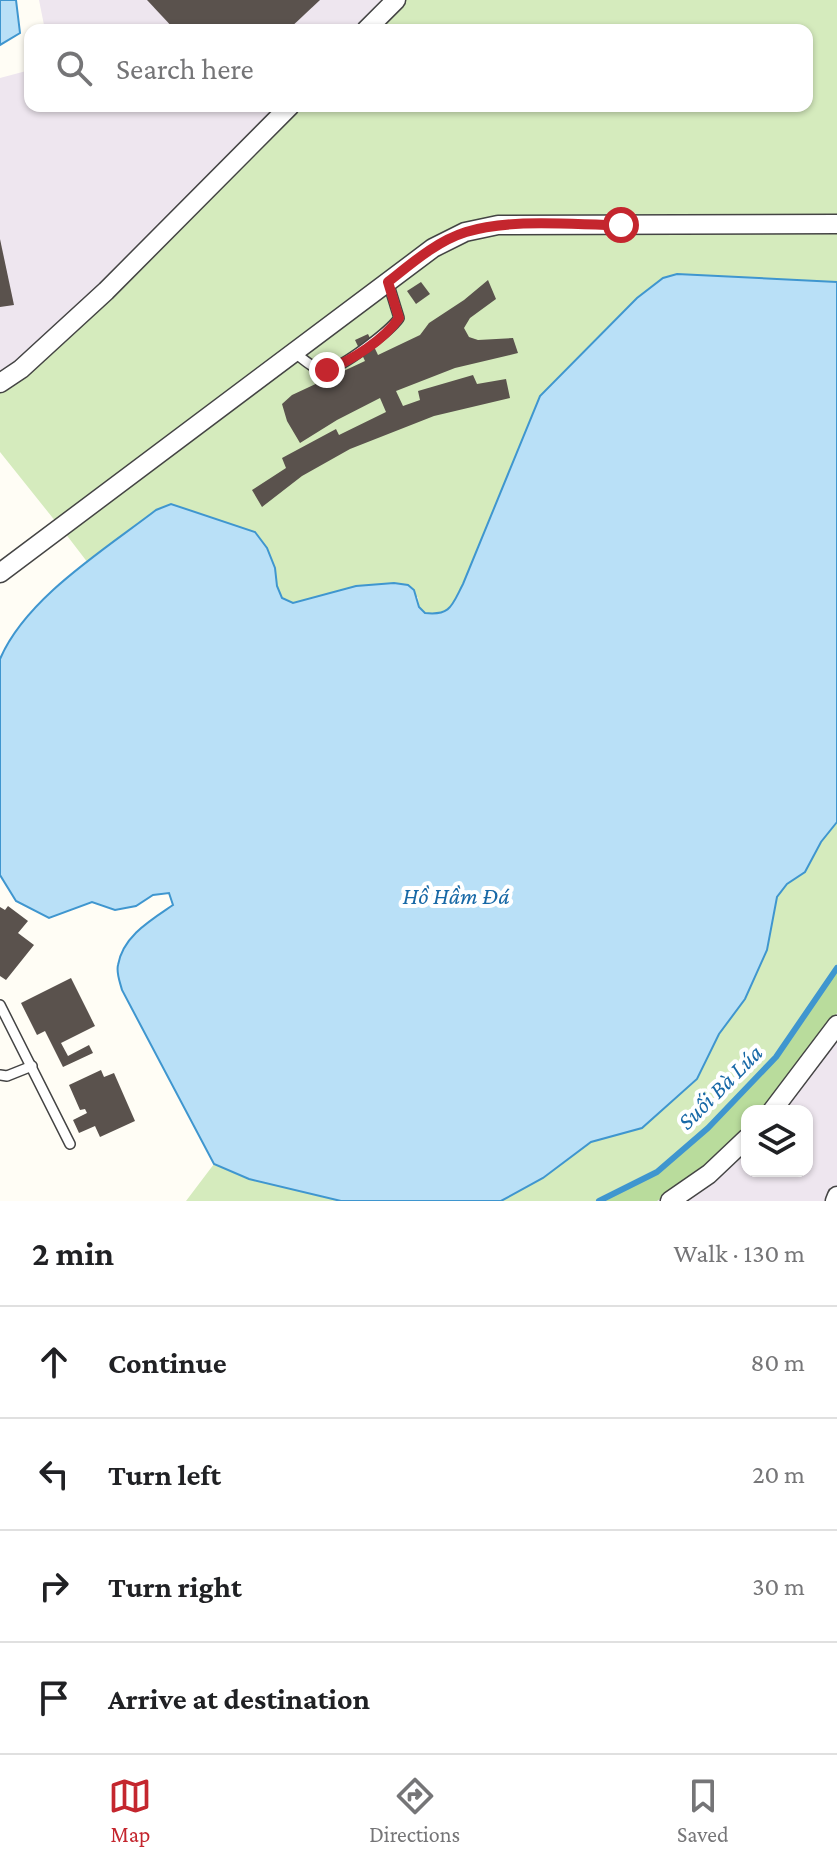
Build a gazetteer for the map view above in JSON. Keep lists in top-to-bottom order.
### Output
{
  "water": ["Hồ Hầm Đá", "Suối Bà Lúa"],
  "page": {
    "search": "Search here",
    "heading": ["2 min", "Walk · 130 m"],
    "list": [
      ["Continue", "80 m"],
      ["Turn left", "20 m"],
      ["Turn right", "30 m"],
      "Arrive at destination"
    ],
    "nav": ["Map", "Directions", "Saved"]
  }
}
